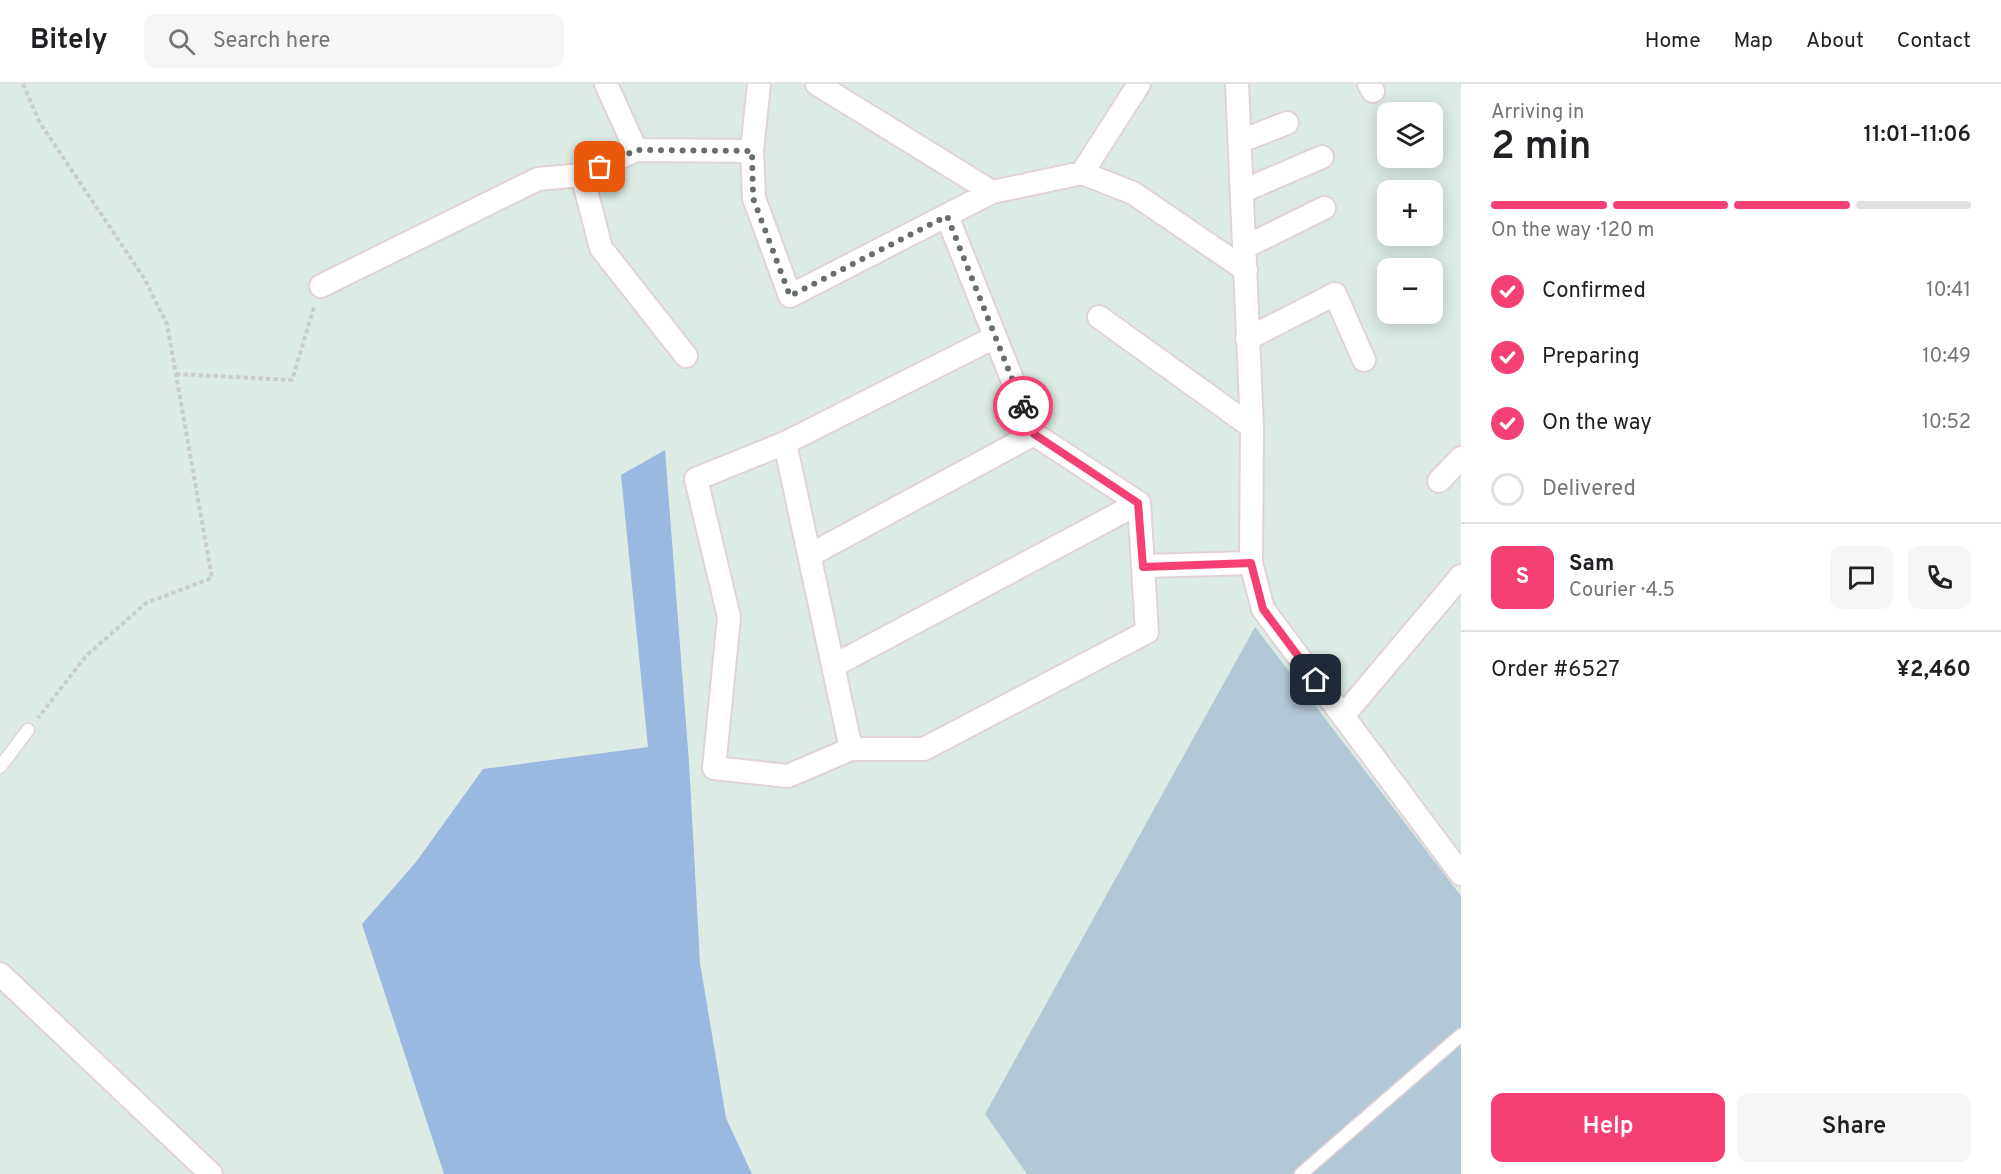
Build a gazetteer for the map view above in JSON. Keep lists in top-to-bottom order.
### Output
{
  "page": {
    "header": "Bitely",
    "search": "Search here",
    "nav": [
      "Home",
      "Map",
      "About",
      "Contact"
    ],
    "heading": ["2 min", "Arriving in", "11:01–11:06"],
    "panel": [
      "Sam",
      "Courier · 4.5",
      "Order #6527",
      "¥2,460"
    ],
    "map_buttons": ["+", "−"],
    "bar": "On the way · 120 m",
    "list": [
      ["Confirmed", "10:41"],
      ["Preparing", "10:49"],
      ["On the way", "10:52"],
      "Delivered"
    ],
    "round": "S",
    "buttons": ["Help", "Share"]
  }
}
